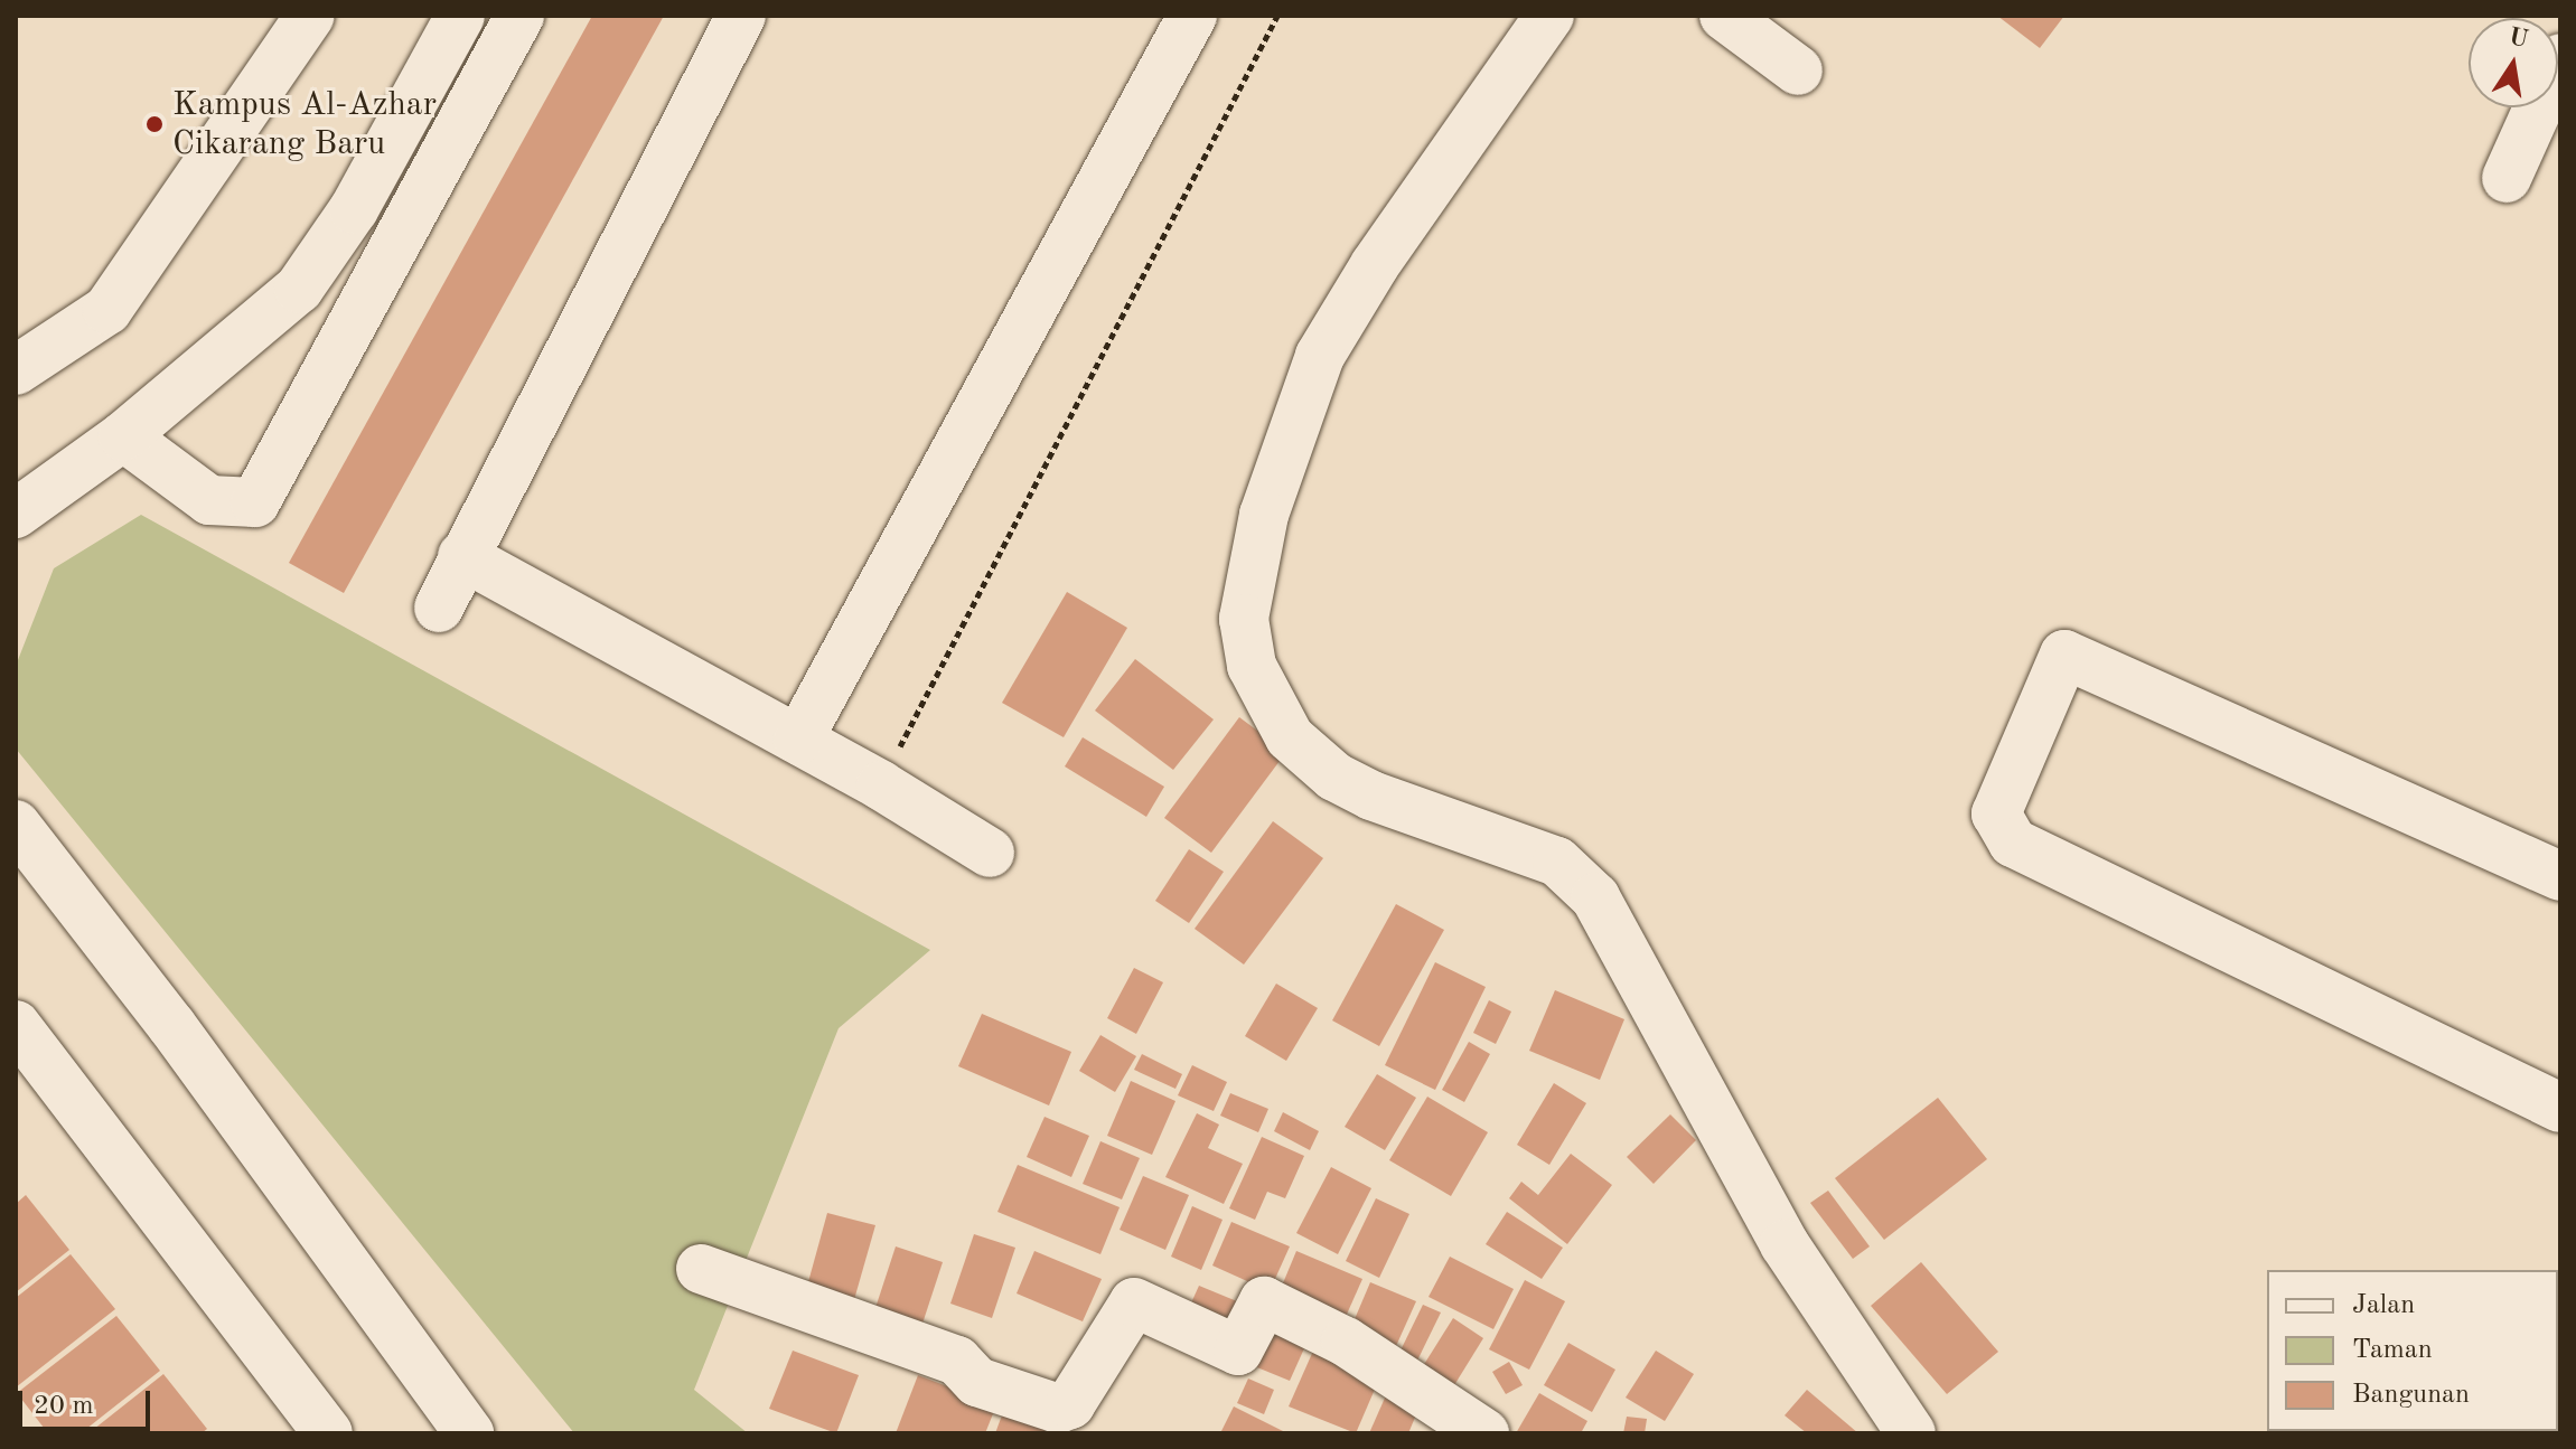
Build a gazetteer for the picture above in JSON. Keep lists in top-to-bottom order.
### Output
{
  "places": ["Kampus Al-Azhar Cikarang Baru"],
  "legend": ["Jalan", "Taman", "Bangunan"],
  "scale_bar": "20 m",
  "north": "top"
}
